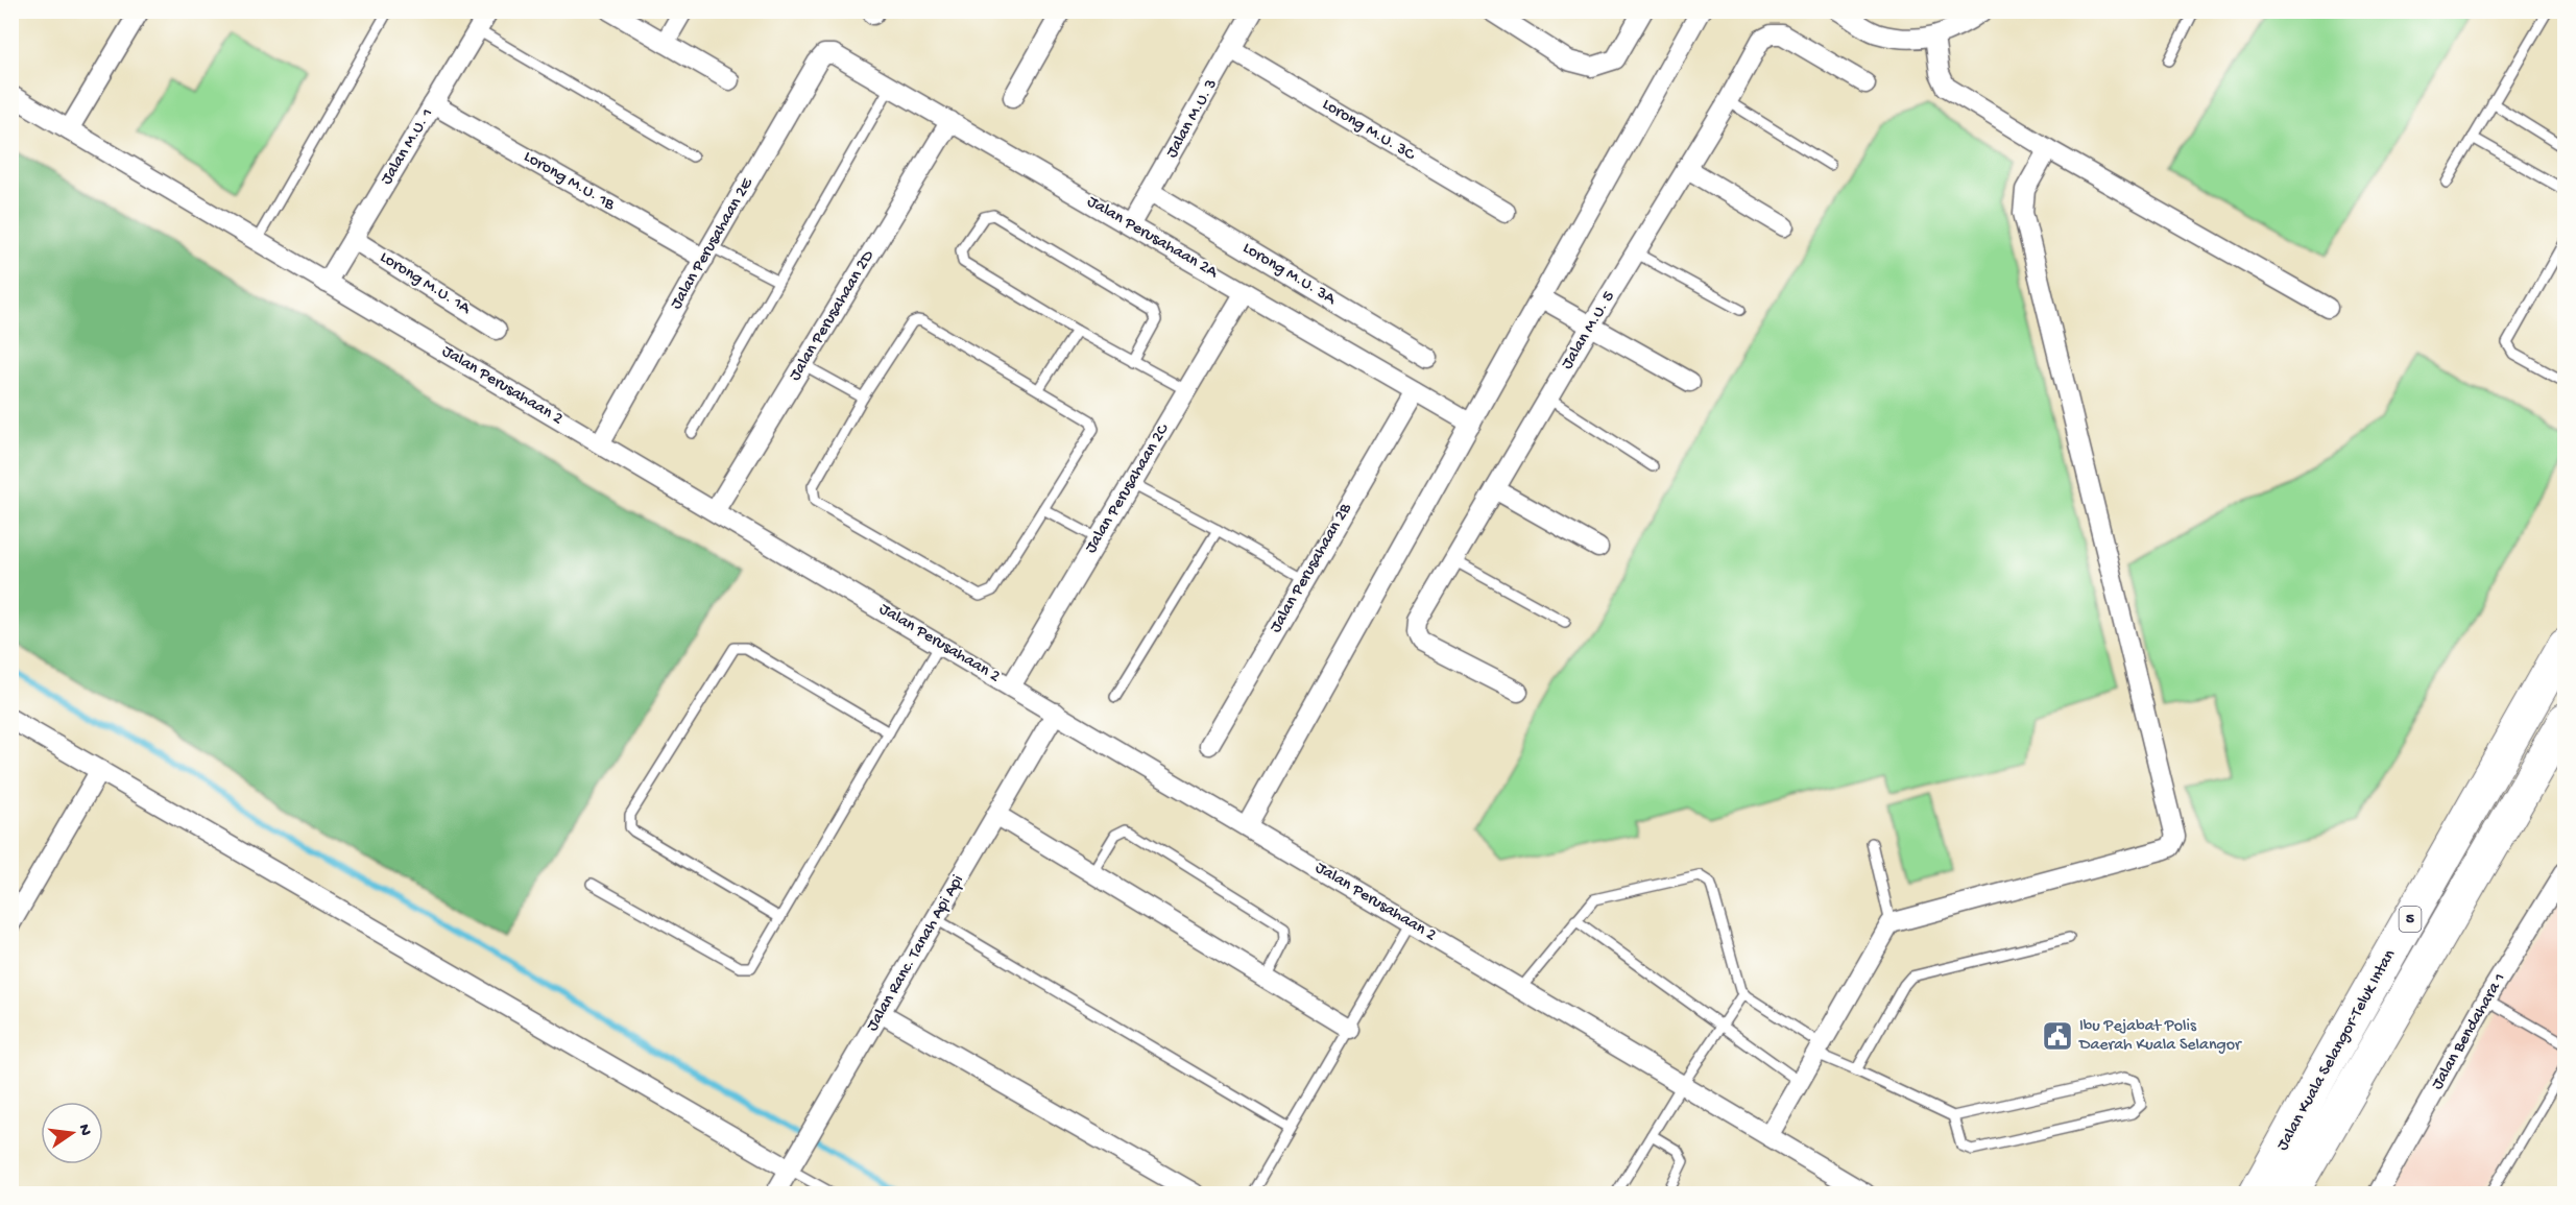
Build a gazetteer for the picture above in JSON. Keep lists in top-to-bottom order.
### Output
{
  "streets": {
    "highway": ["5", "Jalan Kuala Selangor-Teluk Intan"],
    "street": [
      "Jalan M.U. 3",
      "Lorong M.U. 3C",
      "Jalan M.U. 1",
      "Lorong M.U. 1B",
      "Jalan Perusahaan 2A",
      "Jalan Perusahaan 2E",
      "Lorong M.U. 3A",
      "Lorong M.U. 1A",
      "Jalan Perusahaan 2D",
      "Jalan M.U. 5",
      "Jalan Perusahaan 2",
      "Jalan Perusahaan 2C",
      "Jalan Perusahaan 2B",
      "Jalan Ranc. Tanah Api Api",
      "Jalan Bendahara 1"
    ]
  },
  "crossings": [
    ["Jalan M.U. 3", "Lorong M.U. 3C"],
    ["Jalan M.U. 3", "Jalan Perusahaan 2A"],
    ["Jalan M.U. 3", "Lorong M.U. 3A"],
    ["Jalan M.U. 1", "Lorong M.U. 1B"],
    ["Jalan M.U. 1", "Lorong M.U. 1A"],
    ["Jalan M.U. 1", "Jalan Perusahaan 2"],
    ["Lorong M.U. 1B", "Jalan Perusahaan 2E"],
    ["Jalan Perusahaan 2A", "Jalan Perusahaan 2E"],
    ["Jalan Perusahaan 2A", "Jalan Perusahaan 2D"],
    ["Jalan Perusahaan 2A", "Jalan Perusahaan 2C"],
    ["Jalan Perusahaan 2A", "Jalan Perusahaan 2B"],
    ["Jalan Perusahaan 2E", "Jalan Perusahaan 2"],
    ["Jalan Perusahaan 2D", "Jalan Perusahaan 2"],
    ["Jalan Perusahaan 2", "Jalan Perusahaan 2C"],
    ["Jalan Perusahaan 2", "Jalan Ranc. Tanah Api Api"]
  ],
  "places": {
    "public building": ["Ibu Pejabat Polis Daerah Kuala Selangor"]
  },
  "north": "right"
}
